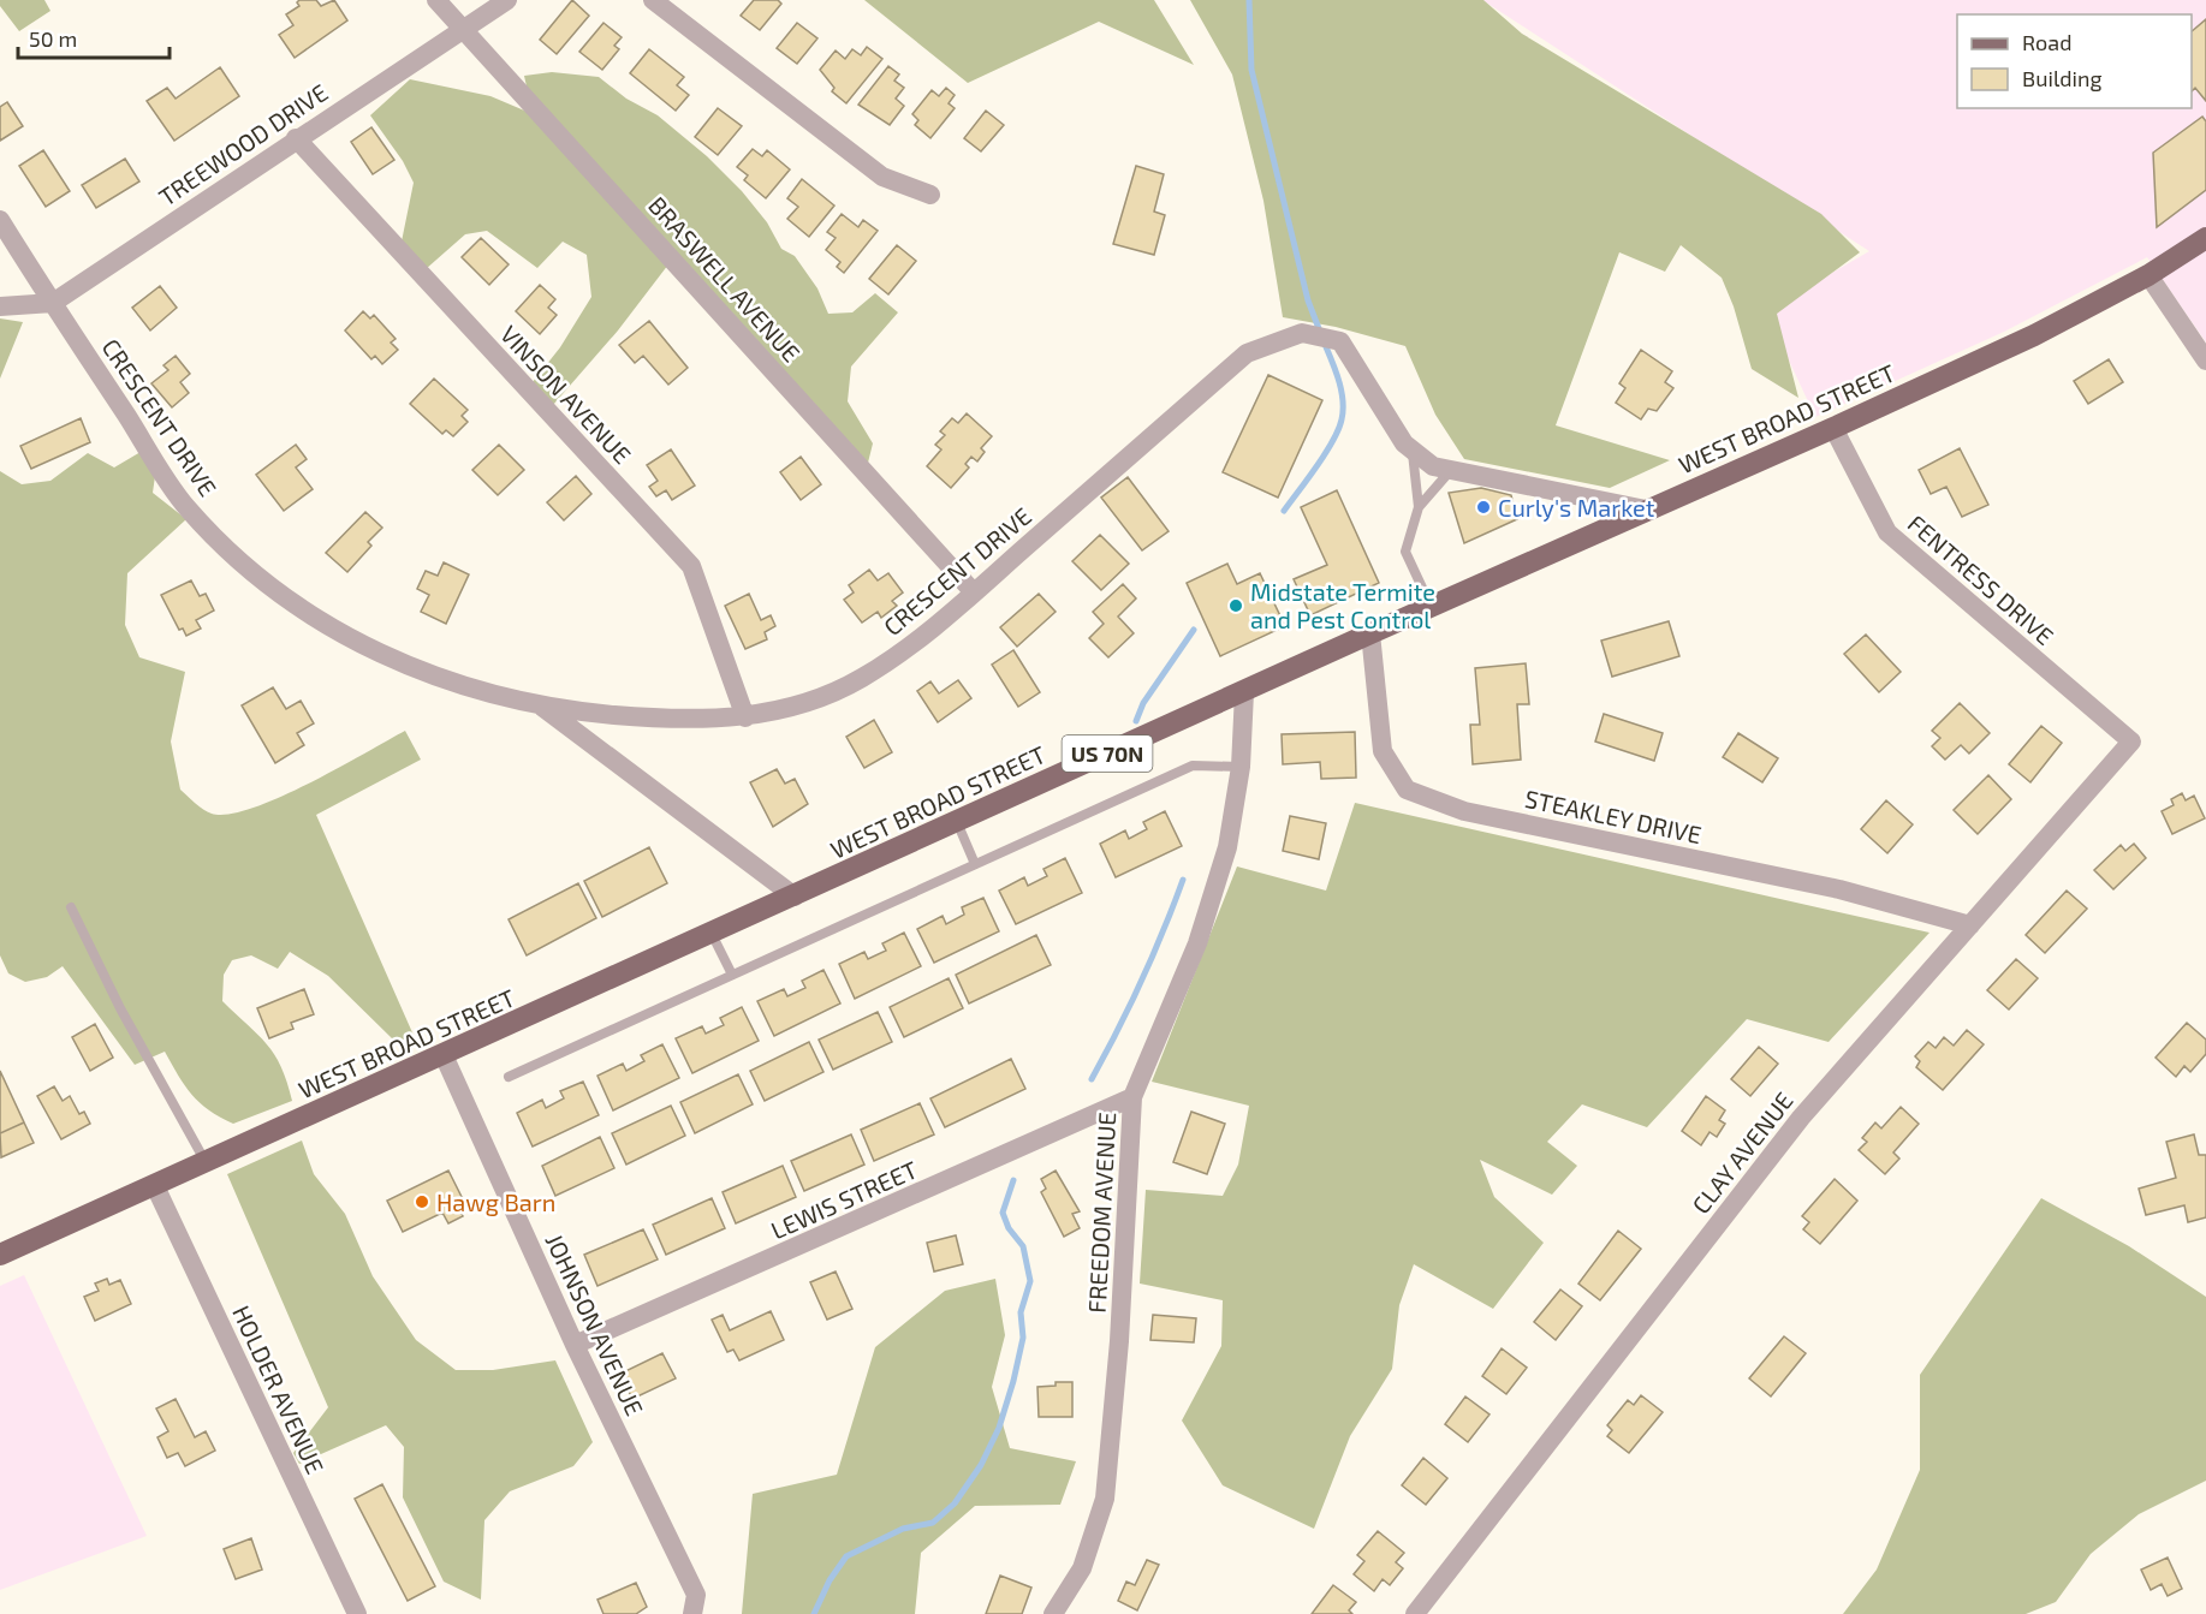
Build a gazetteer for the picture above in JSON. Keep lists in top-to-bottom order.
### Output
{
  "streets": {
    "main road": ["WEST BROAD STREET", "US 70N"],
    "street": [
      "TREEWOOD DRIVE",
      "BRASWELL AVENUE",
      "VINSON AVENUE",
      "CRESCENT DRIVE",
      "FENTRESS DRIVE",
      "STEAKLEY DRIVE",
      "CLAY AVENUE",
      "LEWIS STREET",
      "FREEDOM AVENUE",
      "JOHNSON AVENUE",
      "HOLDER AVENUE"
    ]
  },
  "crossings": [
    ["TREEWOOD DRIVE", "BRASWELL AVENUE"],
    ["TREEWOOD DRIVE", "VINSON AVENUE"],
    ["TREEWOOD DRIVE", "CRESCENT DRIVE"],
    ["BRASWELL AVENUE", "CRESCENT DRIVE"],
    ["VINSON AVENUE", "CRESCENT DRIVE"],
    ["CRESCENT DRIVE", "WEST BROAD STREET"],
    ["WEST BROAD STREET", "FENTRESS DRIVE"],
    ["WEST BROAD STREET", "STEAKLEY DRIVE"],
    ["WEST BROAD STREET", "FREEDOM AVENUE"],
    ["WEST BROAD STREET", "JOHNSON AVENUE"],
    ["WEST BROAD STREET", "HOLDER AVENUE"],
    ["FENTRESS DRIVE", "CLAY AVENUE"],
    ["STEAKLEY DRIVE", "CLAY AVENUE"],
    ["LEWIS STREET", "FREEDOM AVENUE"],
    ["LEWIS STREET", "JOHNSON AVENUE"]
  ],
  "places": ["Curly's Market", "Midstate Termite and Pest Control", "Hawg Barn"],
  "legend": ["Road", "Building"],
  "scale_bar": "50 m"
}
